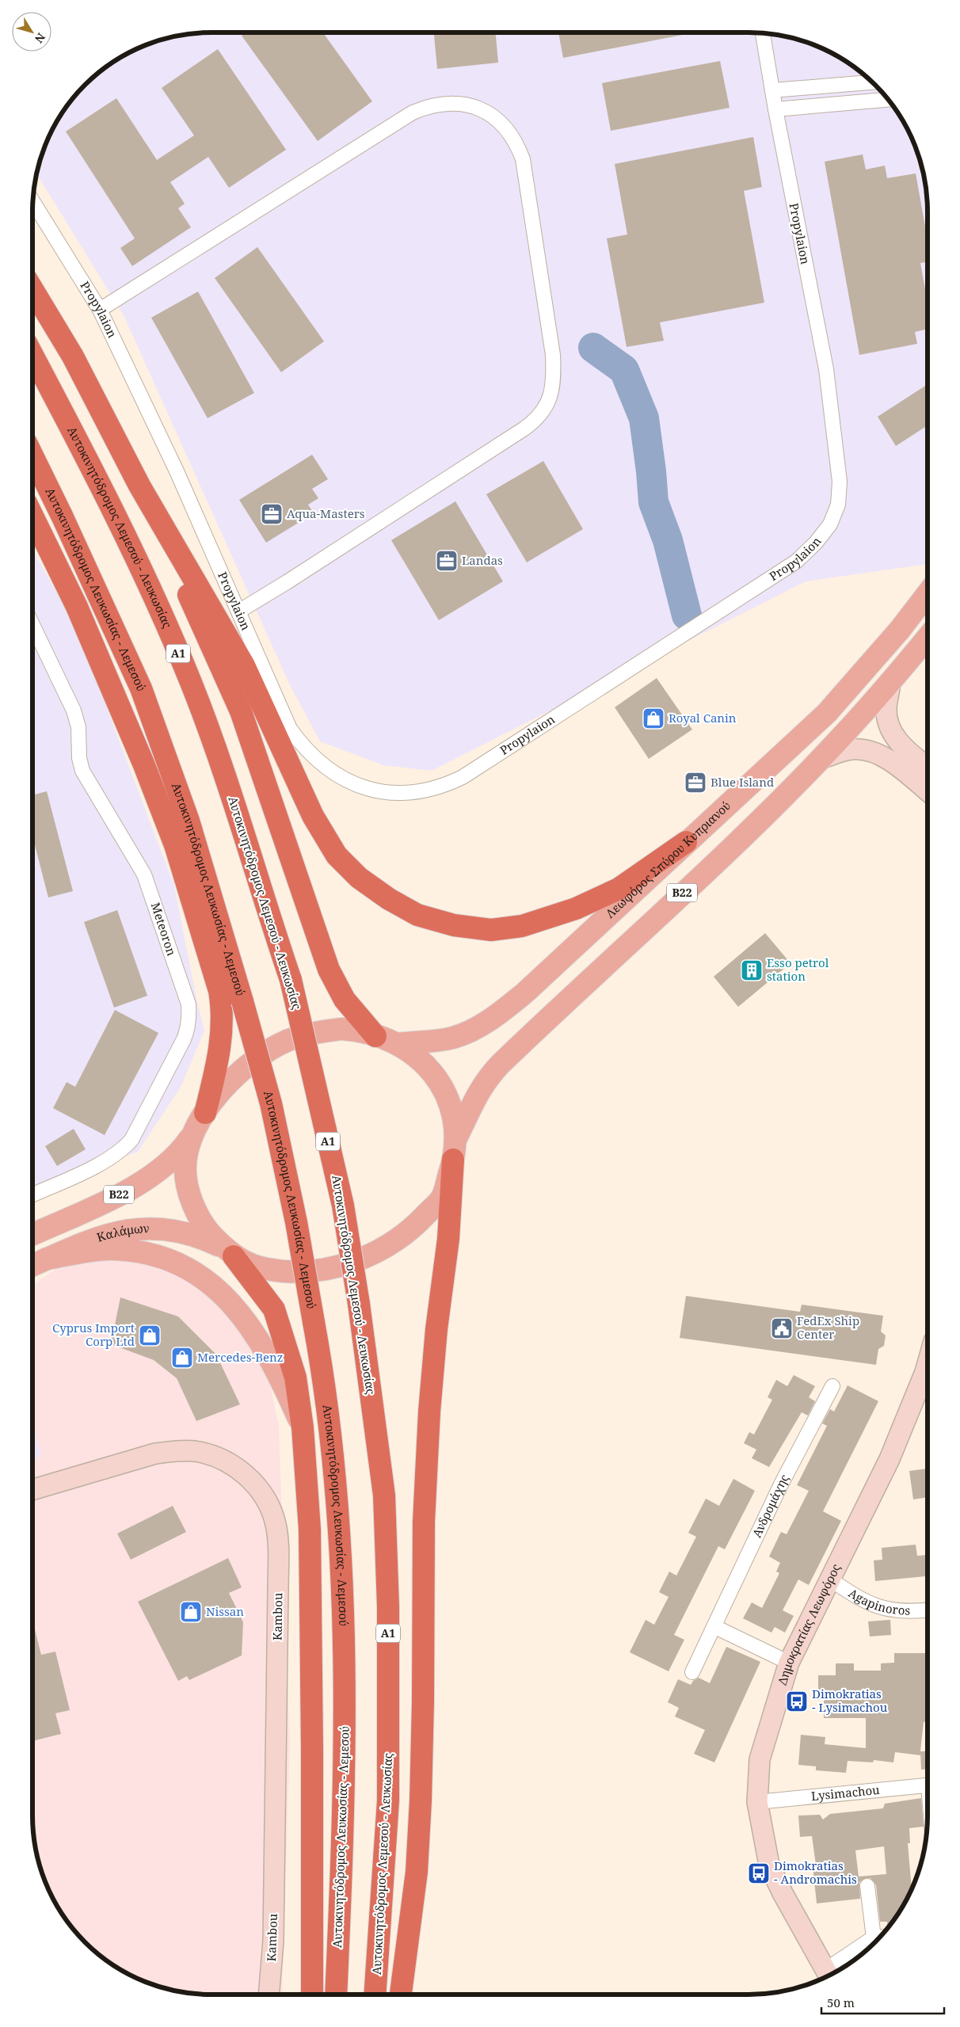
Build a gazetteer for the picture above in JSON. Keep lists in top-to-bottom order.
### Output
{
  "streets": {
    "highway": ["Αυτοκινητόδρομος Λεμεσού - Λευκωσίας", "Αυτοκινητόδρομος Λευκωσίας - Λεμεσού", "A1"],
    "main road": ["Λεωφόρος Σπύρου Κυπριανού", "B22", "Καλάμων"],
    "street": [
      "Propylaion",
      "Meteoron",
      "Ανδρομάχης",
      "Agapinoros",
      "Kambou",
      "Δημοκρατίας Λεωφόρος",
      "Lysimachou"
    ]
  },
  "crossings": [
    ["Λεωφόρος Σπύρου Κυπριανού", "B22"],
    ["B22", "Καλάμων"],
    ["Agapinoros", "Δημοκρατίας Λεωφόρος"],
    ["Δημοκρατίας Λεωφόρος", "Lysimachou"]
  ],
  "places": {
    "office": ["Aqua-Masters", "Landas", "Blue Island"],
    "shop": [
      "Royal Canin",
      "Cyprus Import Corp Ltd",
      "Mercedes-Benz",
      "Nissan"
    ],
    "building": ["Esso petrol station"],
    "public building": ["FedEx Ship Center"],
    "bus stop": ["Dimokratias - Lysimachou", "Dimokratias - Andromachis"]
  },
  "scale_bar": "50 m",
  "north": "bottom right"
}
